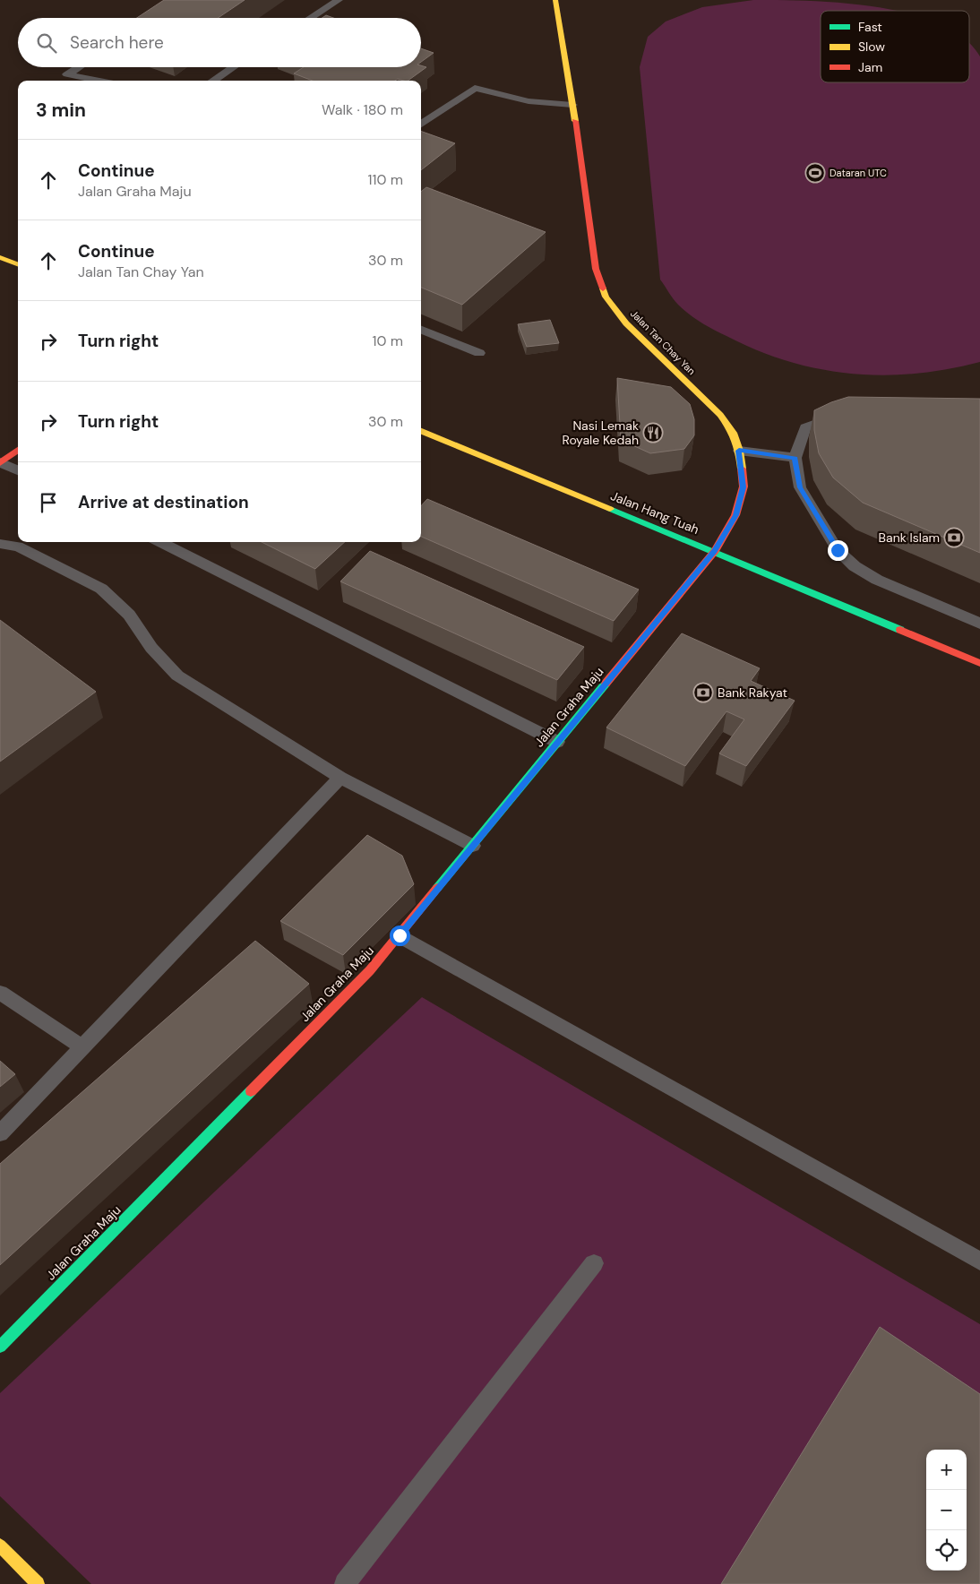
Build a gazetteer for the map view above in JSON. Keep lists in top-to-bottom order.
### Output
{
  "streets": {
    "main road": ["Jalan Tan Chay Yan", "Jalan Hang Tuah", "Jalan Graha Maju"]
  },
  "crossings": [
    ["Jalan Tan Chay Yan", "Jalan Hang Tuah"],
    ["Jalan Tan Chay Yan", "Jalan Graha Maju"],
    ["Jalan Hang Tuah", "Jalan Graha Maju"]
  ],
  "places": {
    "sports": ["Dataran UTC"],
    "restaurant": ["Nasi Lemak Royale Kedah"],
    "bank": ["Bank Islam", "Bank Rakyat"]
  },
  "legend": ["Fast", "Slow", "Jam"],
  "page": {
    "search": "Search here",
    "heading": ["3 min", "Walk · 180 m"],
    "list": [
      ["Continue", "Jalan Graha Maju", "110 m"],
      ["Continue", "Jalan Tan Chay Yan", "30 m"],
      ["Turn right", "10 m"],
      ["Turn right", "30 m"],
      "Arrive at destination"
    ],
    "map_buttons": ["+", "−"]
  }
}
